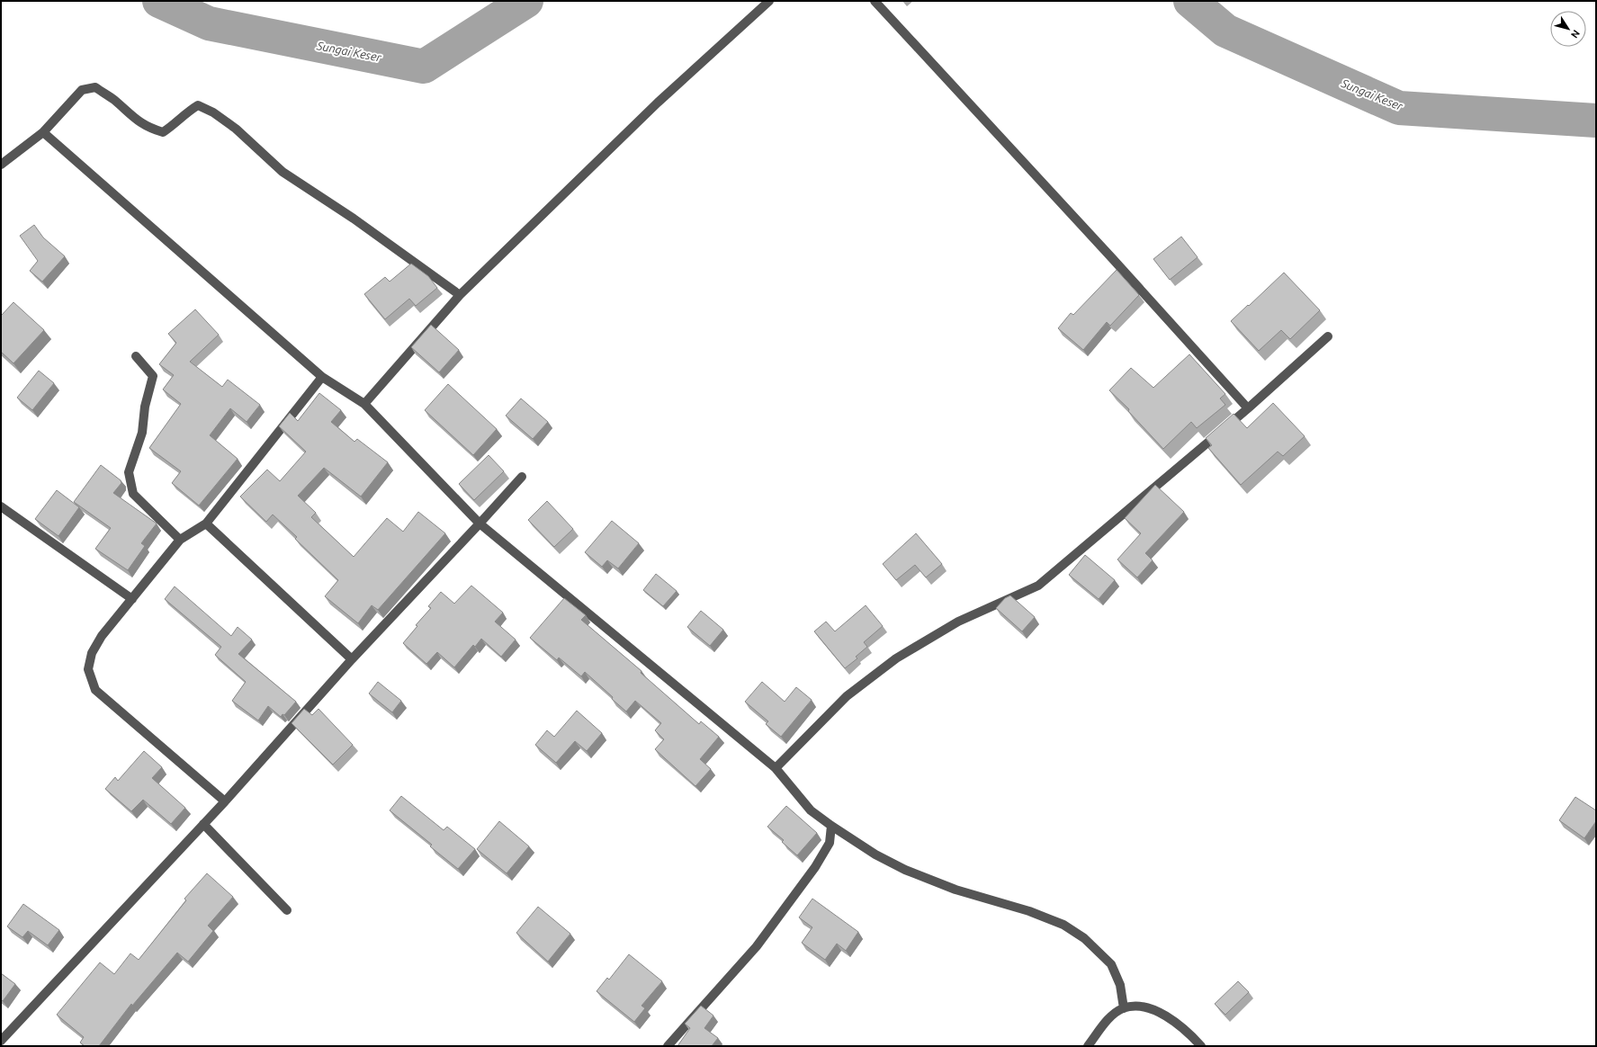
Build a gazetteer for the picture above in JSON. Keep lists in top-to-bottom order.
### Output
{
  "water": ["Sungai Keser"],
  "north": "bottom right"
}
